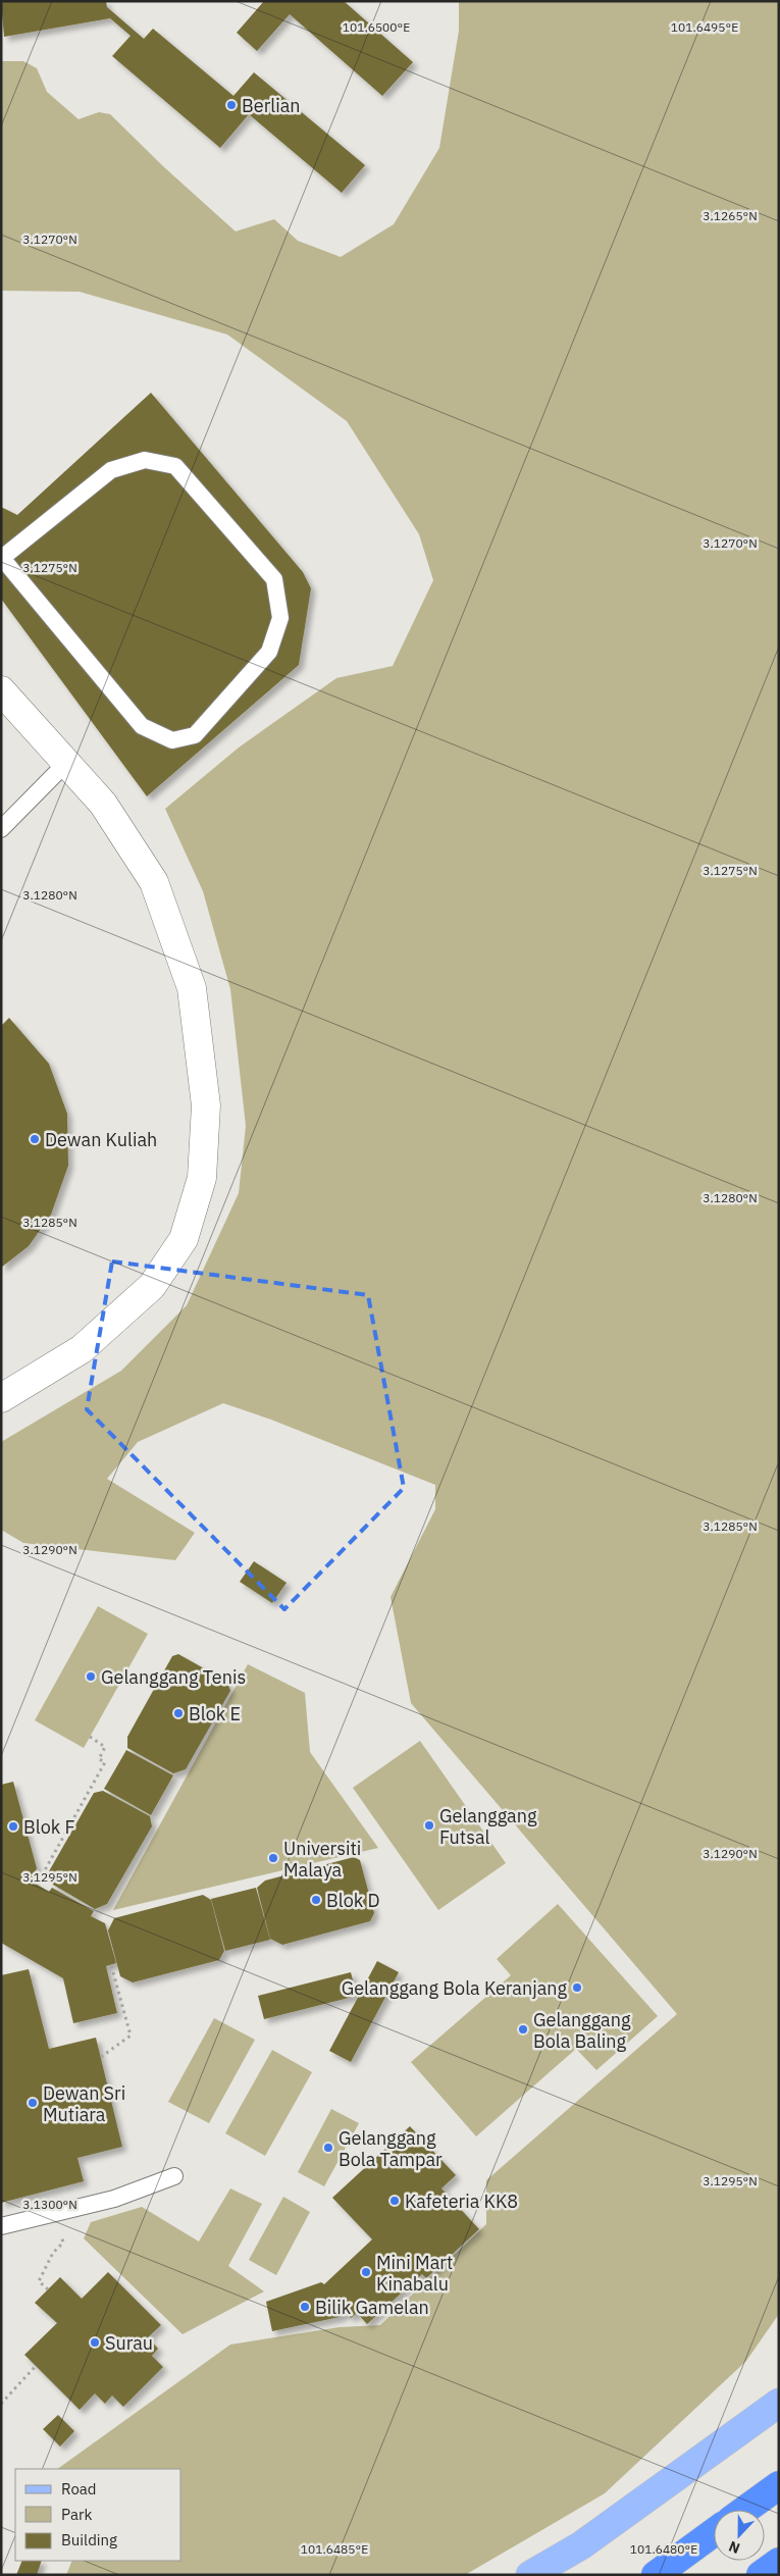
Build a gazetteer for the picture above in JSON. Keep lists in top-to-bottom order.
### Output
{
  "places": [
    "Berlian",
    "Dewan Kuliah",
    "Gelanggang Tenis",
    "Blok E",
    "Gelanggang Futsal",
    "Blok F",
    "Universiti Malaya",
    "Blok D",
    "Gelanggang Bola Keranjang",
    "Gelanggang Bola Baling",
    "Dewan Sri Mutiara",
    "Gelanggang Bola Tampar",
    "Kafeteria KK8",
    "Mini Mart Kinabalu",
    "Bilik Gamelan",
    "Surau"
  ],
  "legend": ["Road", "Park", "Building"],
  "north": "bottom",
  "coordinates": [
    "101.6495°E",
    "101.6500°E",
    "3.1265°N",
    "3.1270°N",
    "3.1275°N",
    "3.1280°N",
    "3.1285°N",
    "3.1290°N",
    "3.1295°N",
    "3.1300°N",
    "101.6485°E",
    "101.6480°E"
  ]
}
